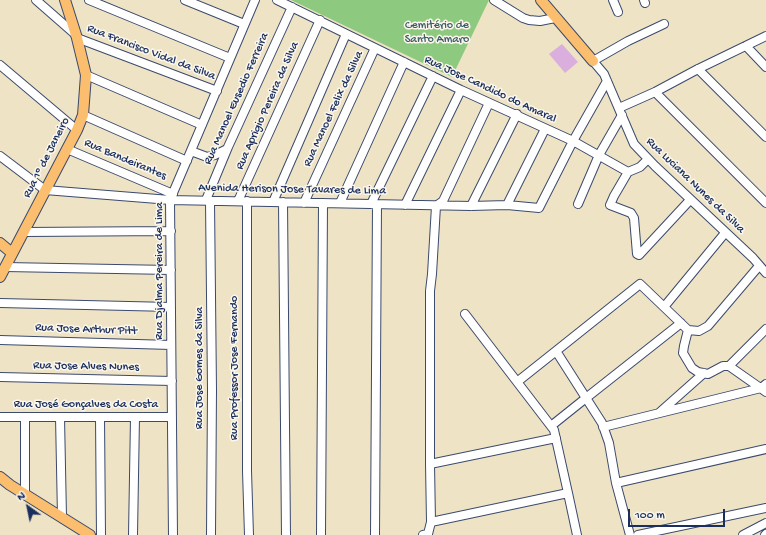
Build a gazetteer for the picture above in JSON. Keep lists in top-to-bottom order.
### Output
{
  "streets": {
    "main road": ["Rua 1º de Janeiro"],
    "street": [
      "Rua Francisco Vidal da Silva",
      "Rua Jose Candido do Amaral",
      "Rua Manoel Eusedio Ferreira",
      "Rua Aprigio Pereira da Silva",
      "Rua Manoel Felix da Silva",
      "Rua Bandeirantes",
      "Rua Luciana Nunes da Silva",
      "Avenida Herison Jose Tavares de Lima",
      "Rua Djalma Pereira de Lima",
      "Rua Jose Arthur Pitt",
      "Rua Jose Alves Nunes",
      "Rua Jose Gomes da Silva",
      "Rua Professor Jose Fernando",
      "Rua José Gonçalves da Costa"
    ]
  },
  "crossings": [
    ["Rua Francisco Vidal da Silva", "Rua 1º de Janeiro"],
    ["Rua Francisco Vidal da Silva", "Rua Djalma Pereira de Lima"],
    ["Rua Jose Candido do Amaral", "Rua Manoel Eusedio Ferreira"],
    ["Rua Jose Candido do Amaral", "Rua Aprigio Pereira da Silva"],
    ["Rua Jose Candido do Amaral", "Rua Manoel Felix da Silva"],
    ["Rua Jose Candido do Amaral", "Avenida Herison Jose Tavares de Lima"],
    ["Rua Manoel Eusedio Ferreira", "Avenida Herison Jose Tavares de Lima"],
    ["Rua Manoel Eusedio Ferreira", "Rua Jose Gomes da Silva"],
    ["Rua Aprigio Pereira da Silva", "Avenida Herison Jose Tavares de Lima"],
    ["Rua Manoel Felix da Silva", "Avenida Herison Jose Tavares de Lima"],
    ["Rua 1º de Janeiro", "Rua Bandeirantes"],
    ["Rua 1º de Janeiro", "Avenida Herison Jose Tavares de Lima"],
    ["Rua Bandeirantes", "Avenida Herison Jose Tavares de Lima"],
    ["Rua Bandeirantes", "Rua Djalma Pereira de Lima"],
    ["Avenida Herison Jose Tavares de Lima", "Rua Djalma Pereira de Lima"],
    ["Avenida Herison Jose Tavares de Lima", "Rua Jose Gomes da Silva"],
    ["Avenida Herison Jose Tavares de Lima", "Rua Professor Jose Fernando"],
    ["Rua Djalma Pereira de Lima", "Rua Jose Arthur Pitt"],
    ["Rua Djalma Pereira de Lima", "Rua Jose Alves Nunes"],
    ["Rua Djalma Pereira de Lima", "Rua José Gonçalves da Costa"]
  ],
  "parks": ["Cemitério de Santo Amaro"],
  "scale_bar": "100 m",
  "north": "top left"
}
